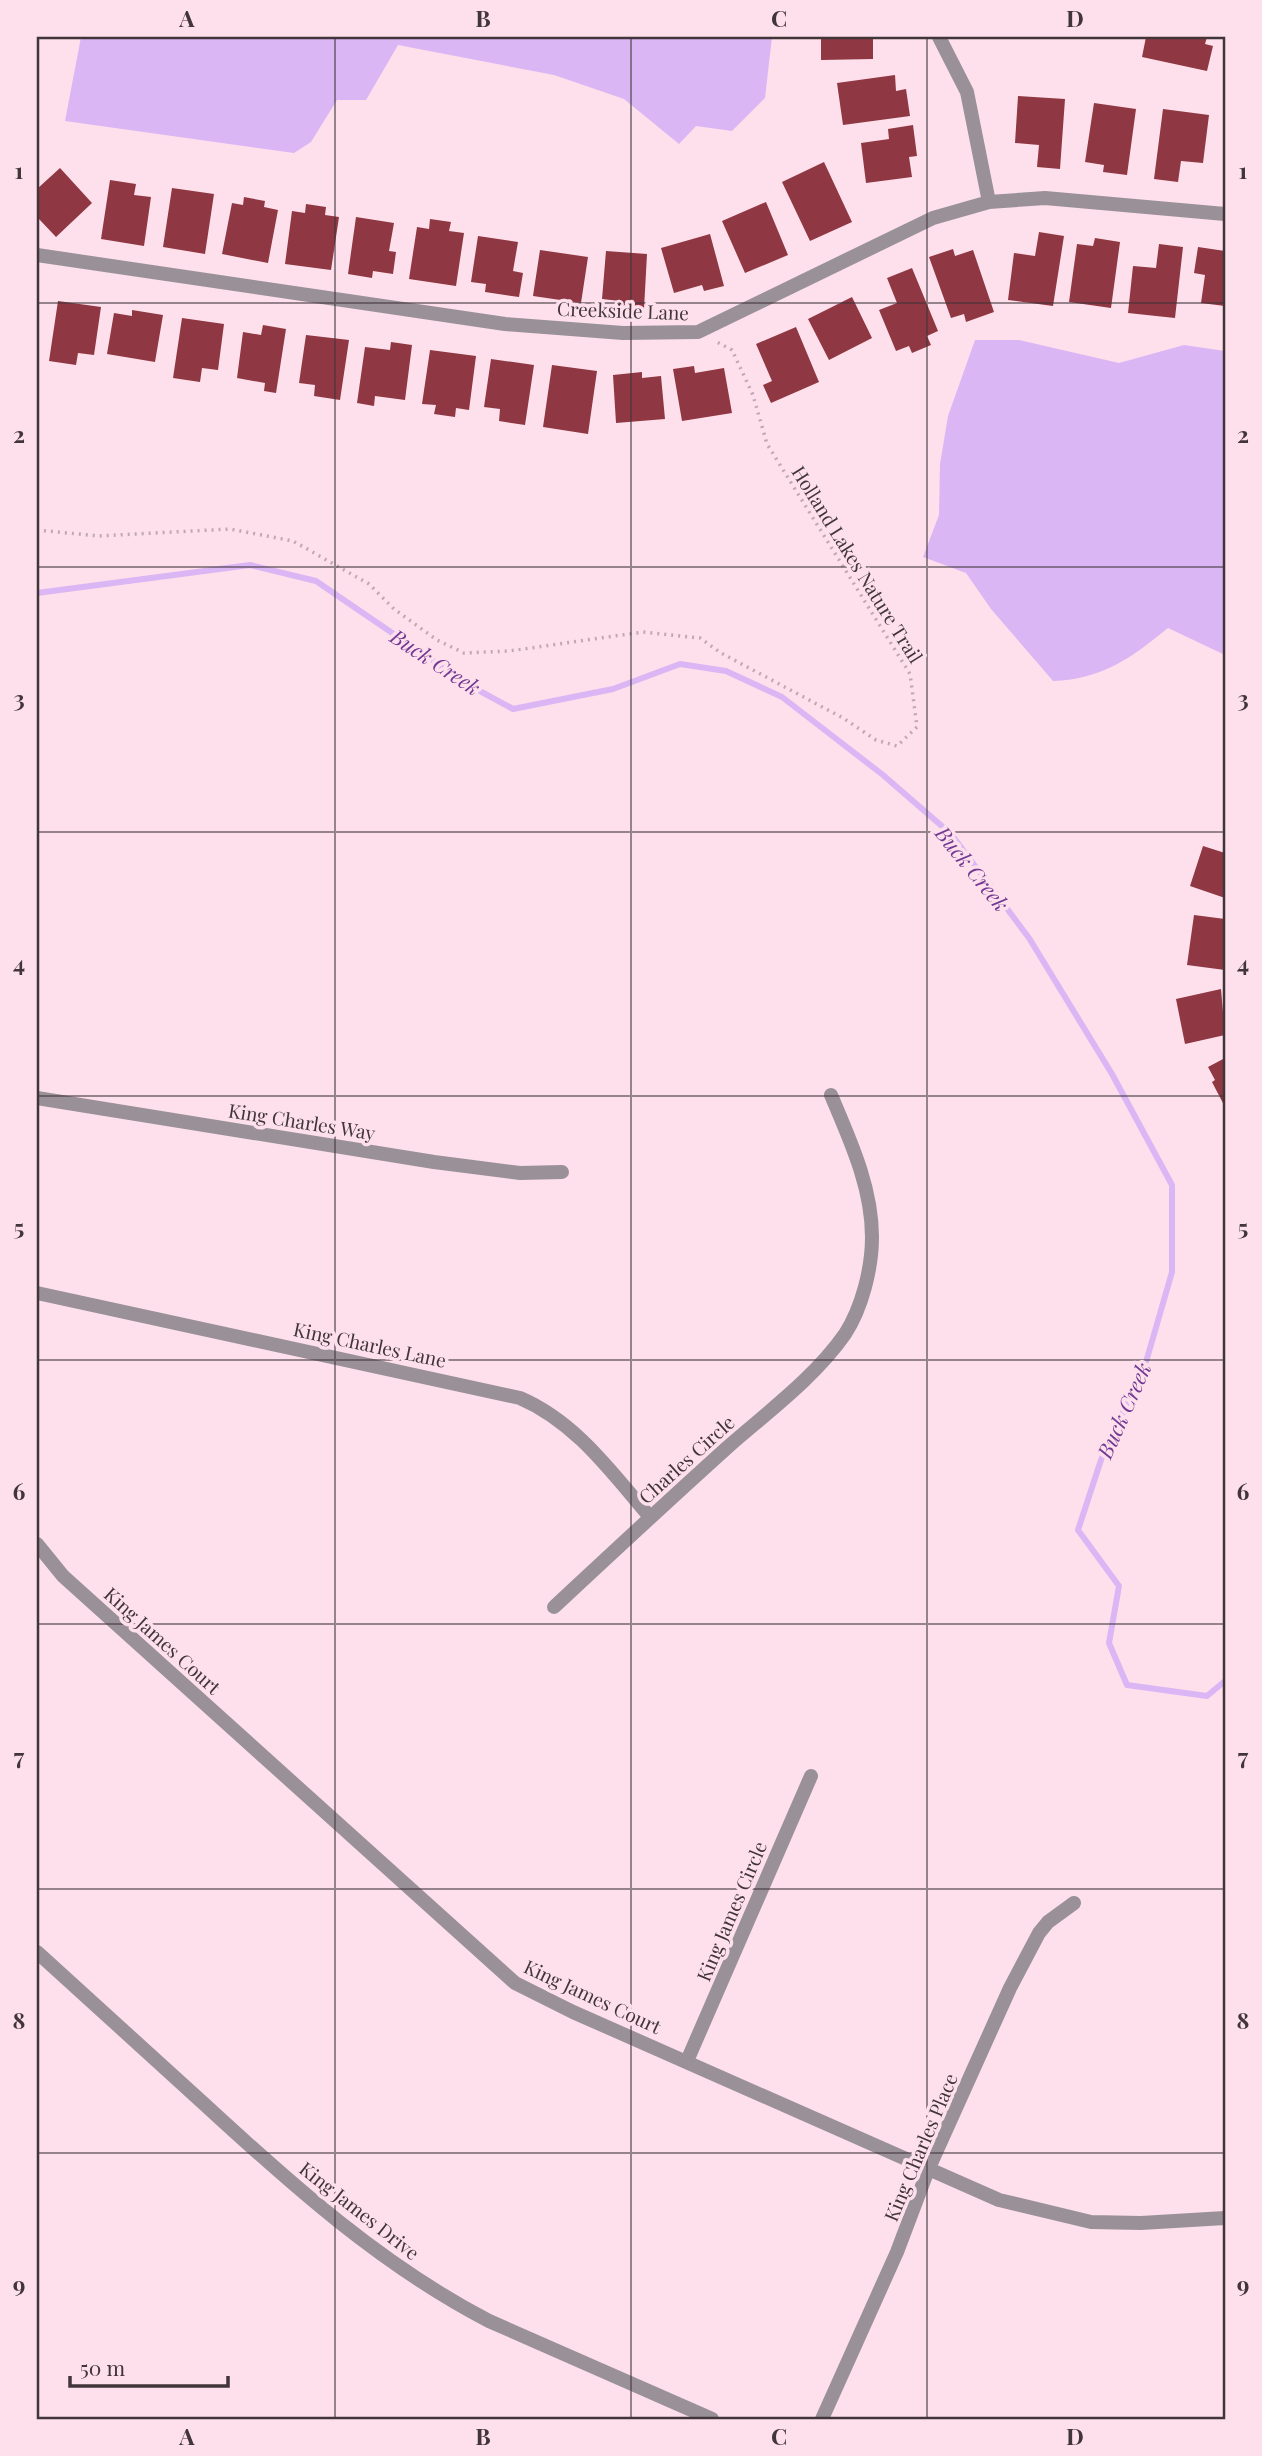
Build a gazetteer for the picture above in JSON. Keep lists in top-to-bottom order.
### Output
{
  "streets": {
    "street": [
      "Creekside Lane",
      "King Charles Way",
      "King Charles Lane",
      "Charles Circle",
      "King James Court",
      "King James Circle",
      "King Charles Place",
      "King James Drive"
    ],
    "path": ["Holland Lakes Nature Trail"]
  },
  "crossings": [
    ["Creekside Lane", "Holland Lakes Nature Trail"],
    ["King Charles Lane", "Charles Circle"],
    ["King James Court", "King James Circle"],
    ["King James Court", "King Charles Place"]
  ],
  "water": ["Buck Creek"],
  "scale_bar": "50 m",
  "grid": {
    "columns": [
      "A",
      "B",
      "C",
      "D"
    ],
    "rows": [
      "1",
      "2",
      "3",
      "4",
      "5",
      "6",
      "7",
      "8",
      "9"
    ]
  }
}
